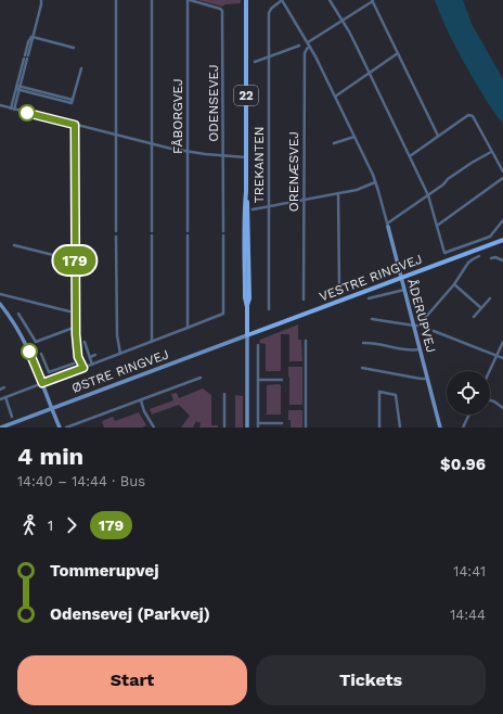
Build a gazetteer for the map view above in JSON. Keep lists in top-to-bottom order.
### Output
{
  "streets": {
    "main road": ["22", "VESTRE RINGVEJ"],
    "street": [
      "ODENSEVEJ",
      "FÅBORGVEJ",
      "TREKANTEN",
      "ORENÆSVEJ",
      "ÅDERUPVEJ",
      "ØSTRE RINGVEJ"
    ]
  },
  "crossings": [
    ["22", "VESTRE RINGVEJ"],
    ["22", "ØSTRE RINGVEJ"],
    ["ODENSEVEJ", "FÅBORGVEJ"],
    ["TREKANTEN", "ÅDERUPVEJ"],
    ["ORENÆSVEJ", "ÅDERUPVEJ"],
    ["VESTRE RINGVEJ", "ÅDERUPVEJ"],
    ["VESTRE RINGVEJ", "ØSTRE RINGVEJ"]
  ],
  "lines": ["bus line 179"],
  "page": {
    "on_map": "179",
    "heading": ["4 min", "14:40 – 14:44 · Bus", "$0.96"],
    "legs": ["1", "179"],
    "list": [
      {
        "name": "Tommerupvej",
        "value": "14:41"
      },
      {
        "name": "Odensevej (Parkvej)",
        "value": "14:44"
      }
    ],
    "buttons": ["Start", "Tickets"]
  }
}
